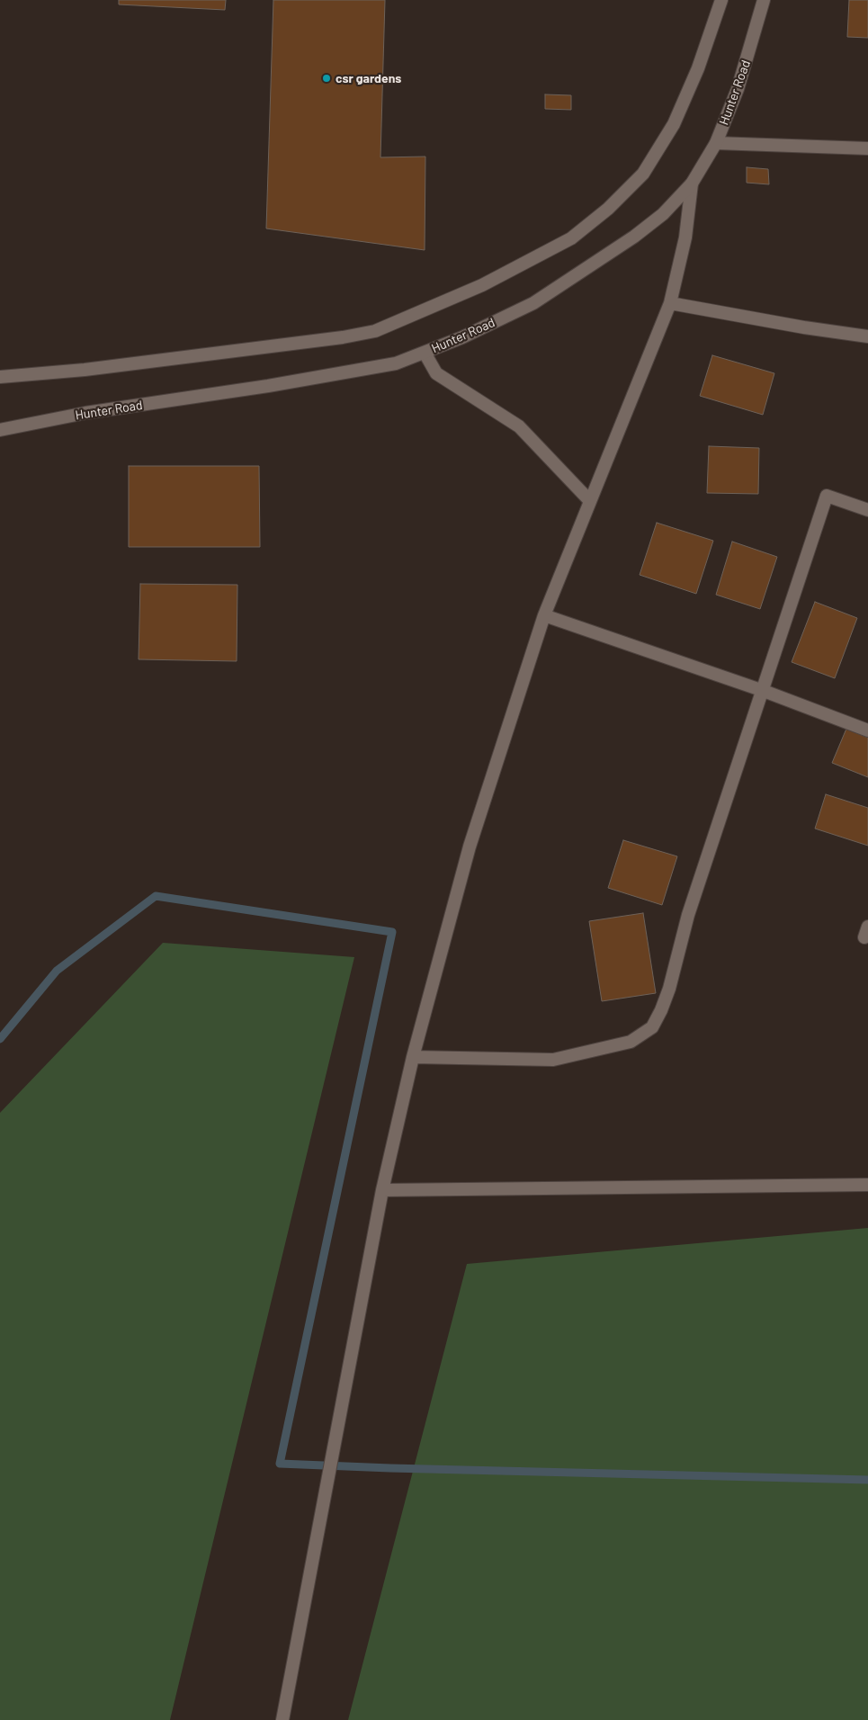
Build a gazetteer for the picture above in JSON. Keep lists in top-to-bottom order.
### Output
{
  "streets": {
    "street": ["Hunter Road"]
  },
  "places": ["csr gardens"]
}
